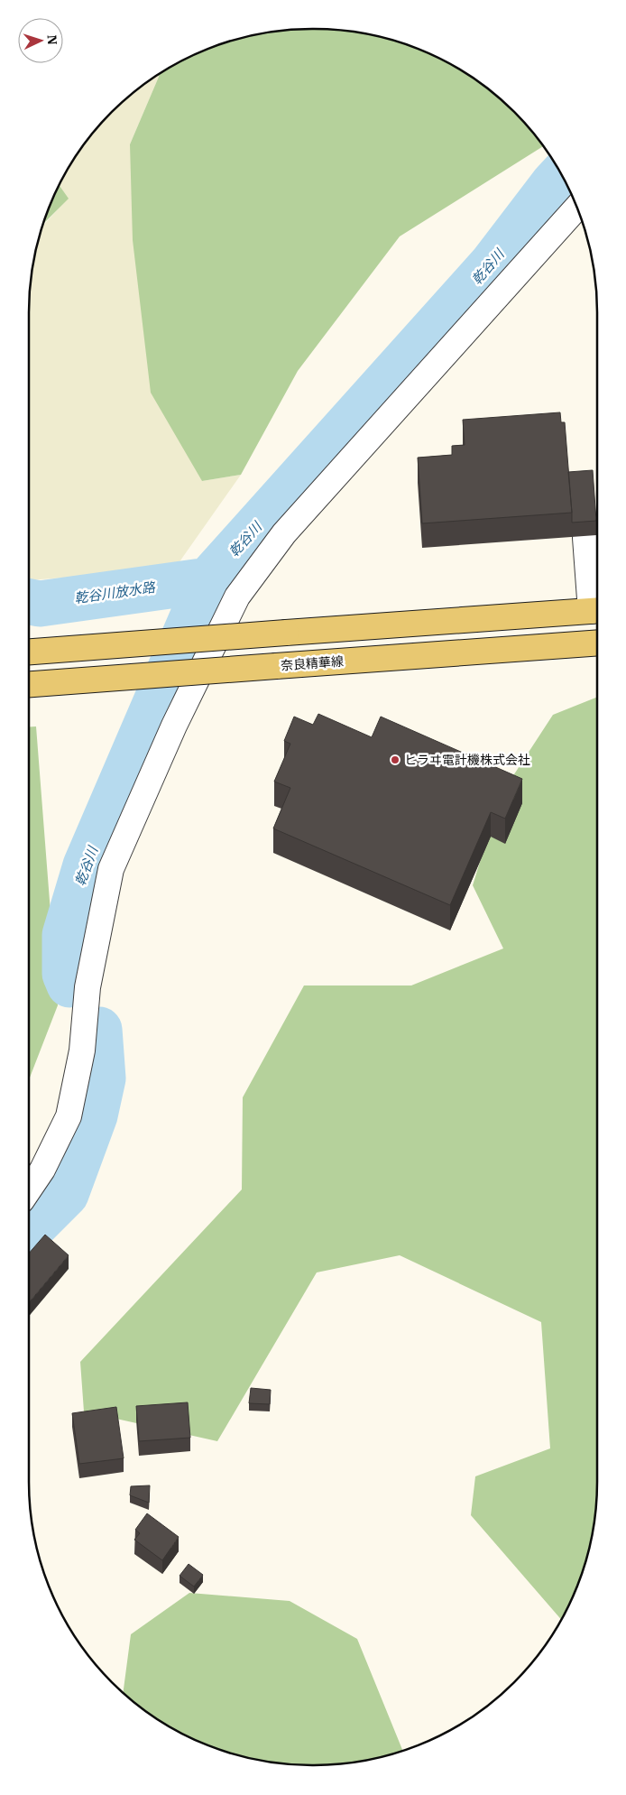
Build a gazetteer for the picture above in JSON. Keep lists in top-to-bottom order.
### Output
{
  "streets": {
    "main road": ["奈良精華線"]
  },
  "water": ["乾谷川", "乾谷川放水路"],
  "places": ["ヒラヰ電計機株式会社"],
  "north": "right"
}
